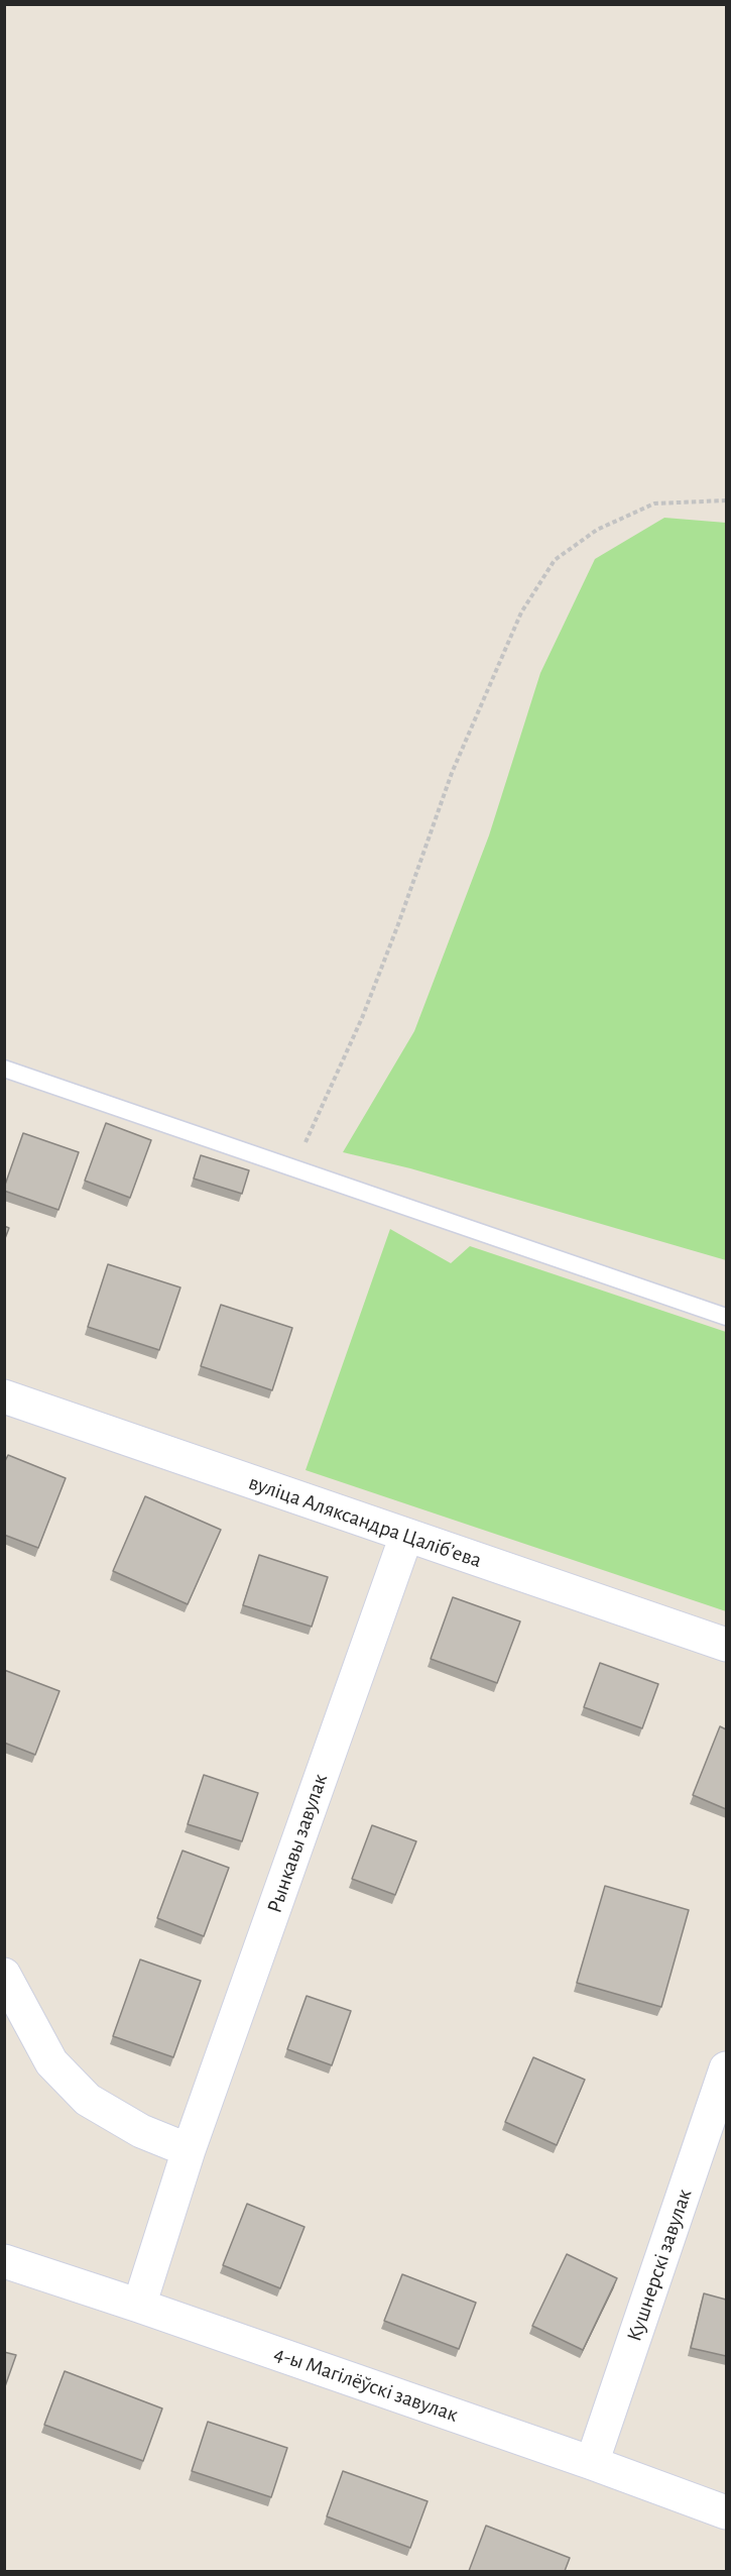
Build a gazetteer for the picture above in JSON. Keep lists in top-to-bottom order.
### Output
{
  "streets": {
    "street": [
      "вуліца Аляксандра Цалібʼева",
      "Рынкавы завулак",
      "Кушнерскі завулак",
      "4-ы Магілёўскі завулак"
    ]
  },
  "crossings": [
    ["вуліца Аляксандра Цалібʼева", "Рынкавы завулак"],
    ["Рынкавы завулак", "4-ы Магілёўскі завулак"],
    ["Кушнерскі завулак", "4-ы Магілёўскі завулак"]
  ]
}
